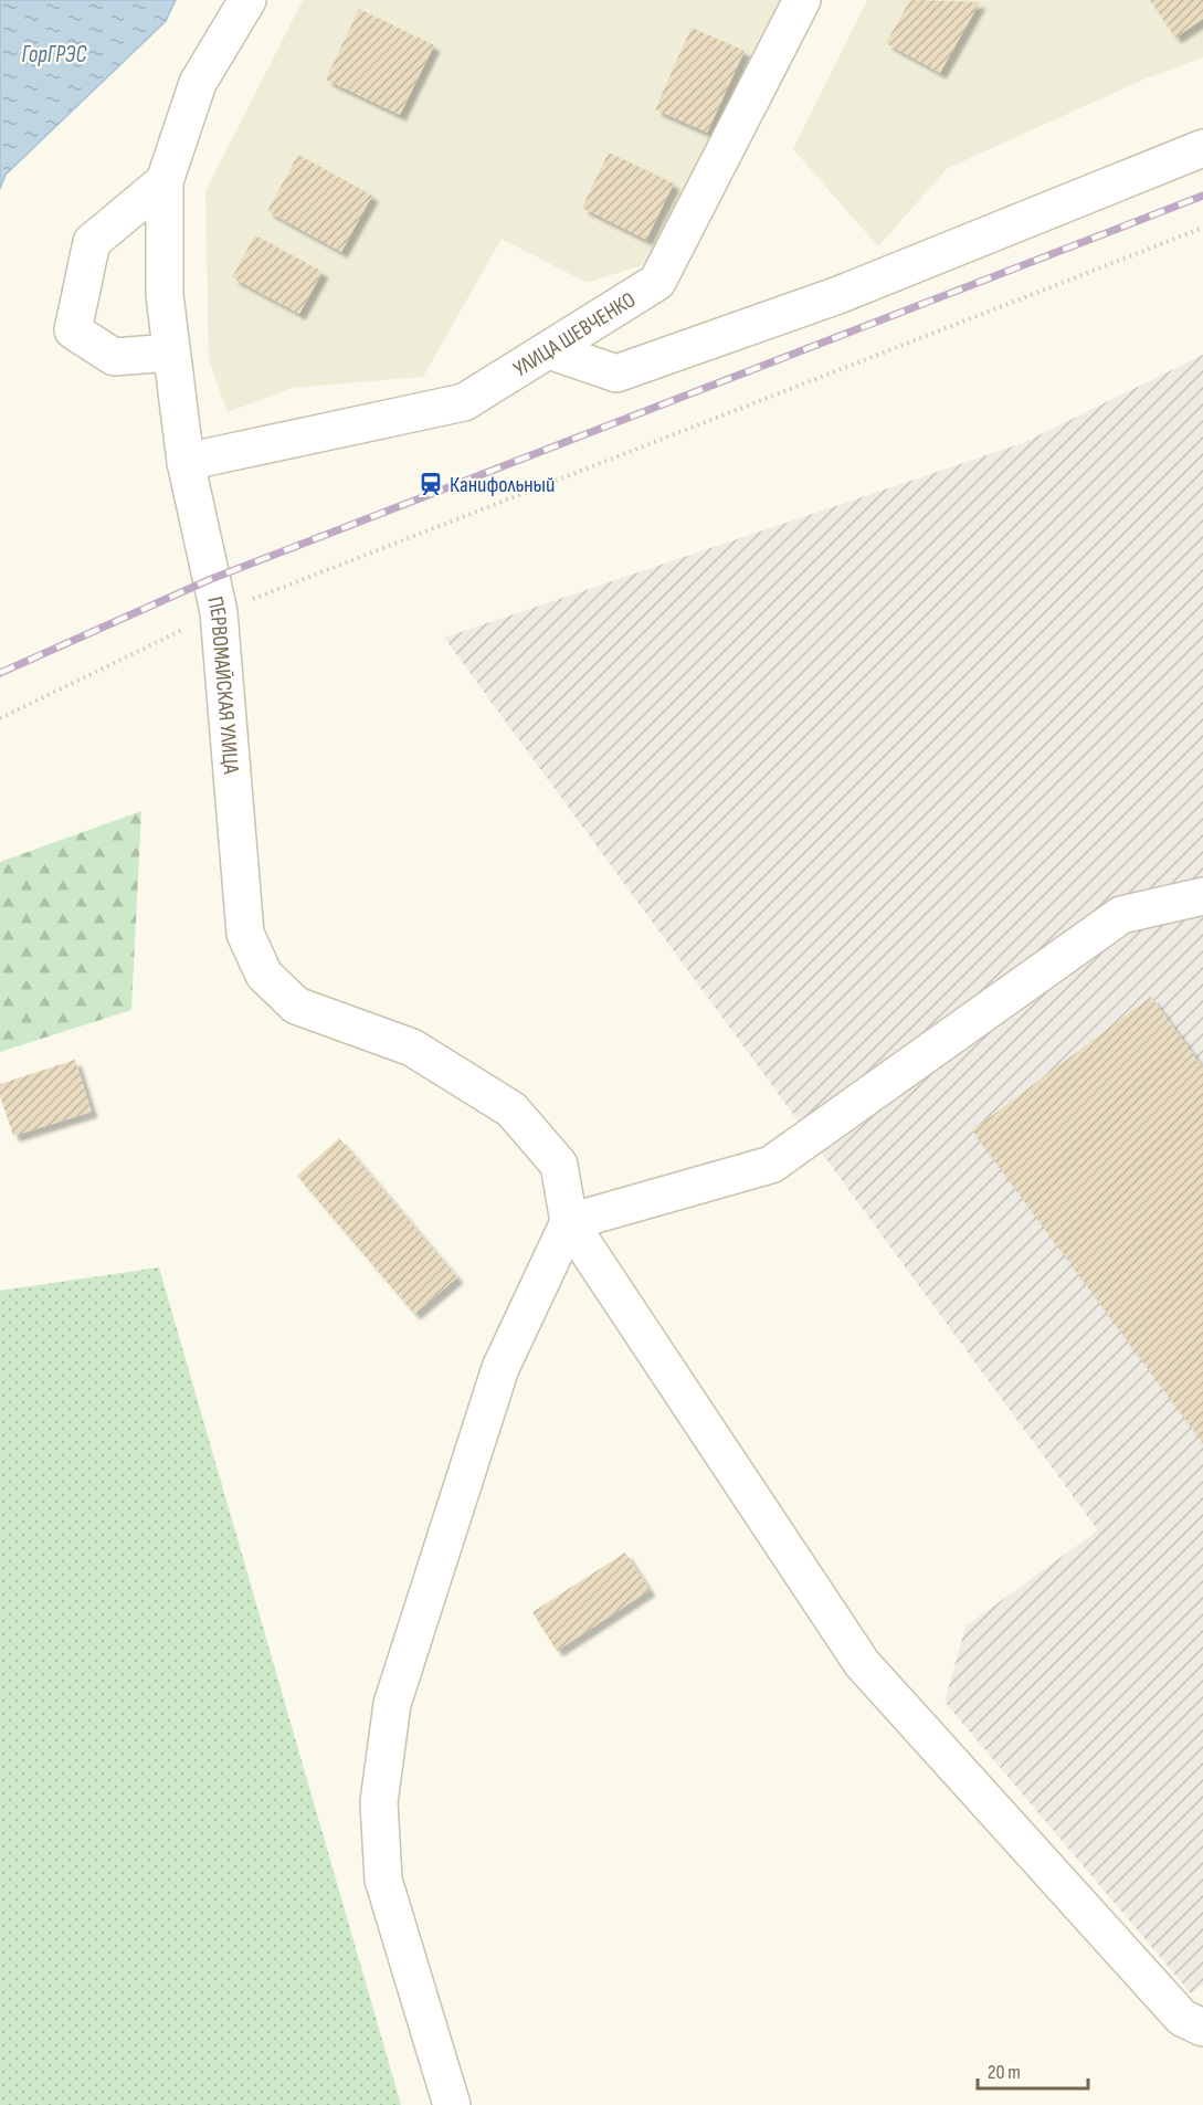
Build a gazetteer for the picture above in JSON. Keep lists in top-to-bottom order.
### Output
{
  "streets": {
    "street": ["УЛИЦА ШЕВЧЕНКО", "ПЕРВОМАЙСКАЯ УЛИЦА"]
  },
  "crossings": [
    ["УЛИЦА ШЕВЧЕНКО", "ПЕРВОМАЙСКАЯ УЛИЦА"]
  ],
  "water": ["ГорГРЭС"],
  "places": {
    "station": ["Канифольный"]
  },
  "scale_bar": "20 m"
}
